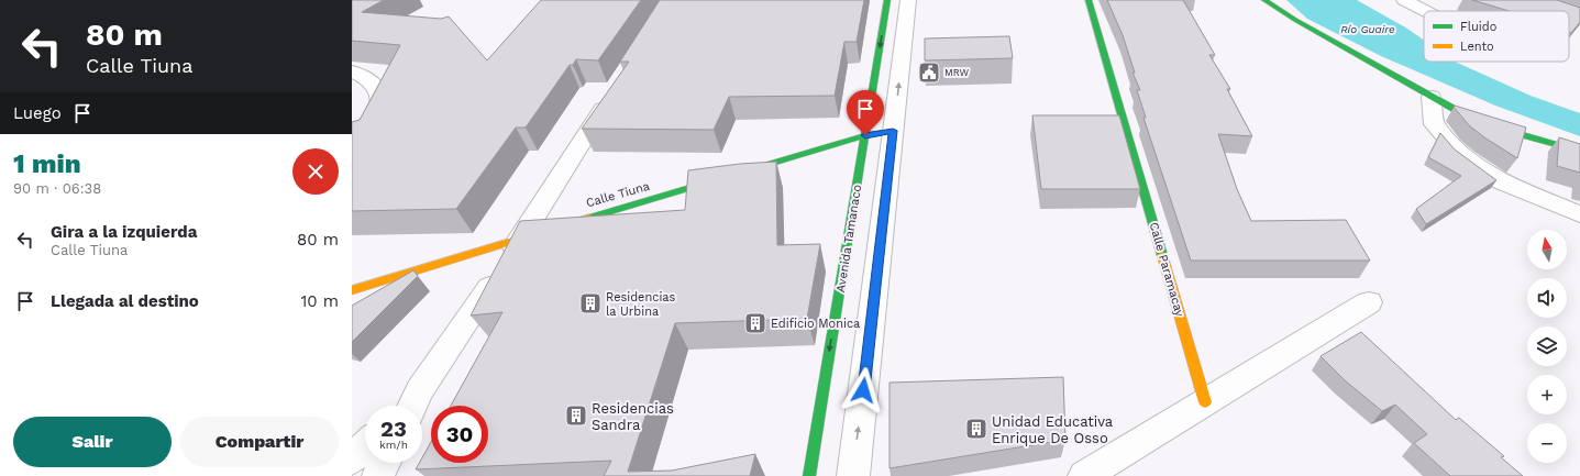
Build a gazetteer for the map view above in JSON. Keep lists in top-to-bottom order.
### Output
{
  "streets": {
    "street": ["Calle Tiuna", "Avenida Tamanaco", "Calle Paramacay"]
  },
  "crossings": [
    ["Calle Tiuna", "Avenida Tamanaco"]
  ],
  "water": ["Río Guaire"],
  "places": {
    "public building": ["MRW"],
    "building": [
      "Residencias la Urbina",
      "Edificio Monica",
      "Residencias Sandra",
      "Unidad Educativa Enrique De Osso"
    ]
  },
  "legend": ["Fluido", "Lento"],
  "north": "top",
  "page": {
    "turn": ["80 m", "Calle Tiuna"],
    "then": "Luego",
    "heading": ["1 min", "90 m · 06:38"],
    "list": [
      {
        "name": "Gira a la izquierda",
        "note": "Calle Tiuna",
        "value": "80 m"
      },
      {
        "name": "Llegada al destino",
        "value": "10 m"
      }
    ],
    "map_buttons": ["+", "−"],
    "speed": "23 km/h",
    "limit": "30",
    "buttons": ["Salir", "Compartir"]
  }
}
